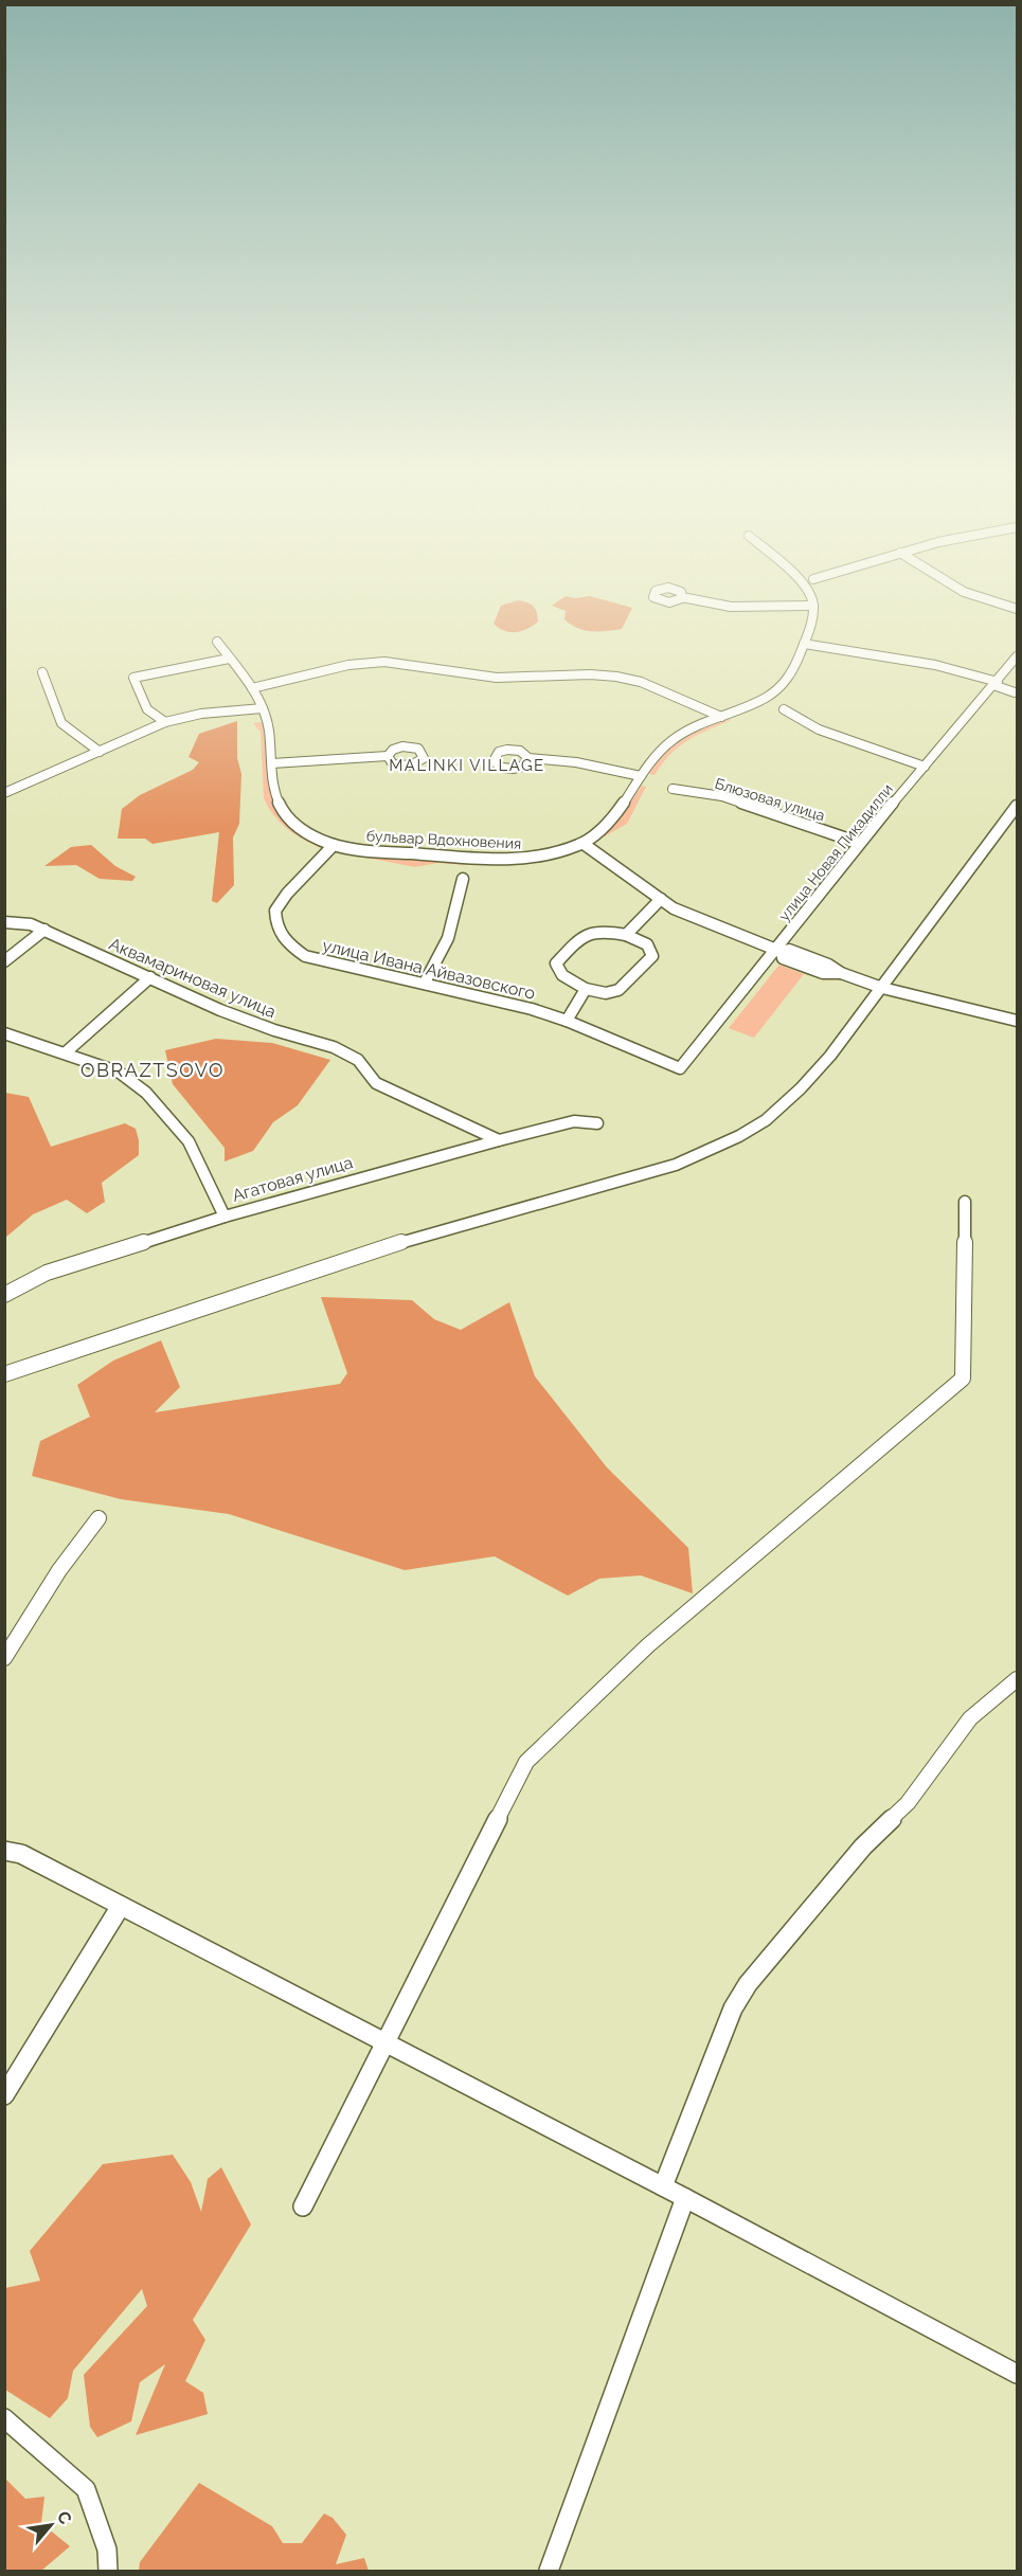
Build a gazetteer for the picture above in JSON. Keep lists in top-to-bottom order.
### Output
{
  "streets": {
    "street": [
      "Блюзовая улица",
      "бульвар Вдохновения",
      "улица Новая Пикадилли",
      "улица Ивана Айвазовского",
      "Аквамариновая улица",
      "Агатовая улица"
    ]
  },
  "crossings": [
    ["Блюзовая улица", "улица Новая Пикадилли"],
    ["бульвар Вдохновения", "улица Ивана Айвазовского"],
    ["улица Новая Пикадилли", "улица Ивана Айвазовского"],
    ["Аквамариновая улица", "Агатовая улица"]
  ],
  "districts": ["MALINKI VILLAGE", "OBRAZTSOVO"],
  "north": "top right"
}
